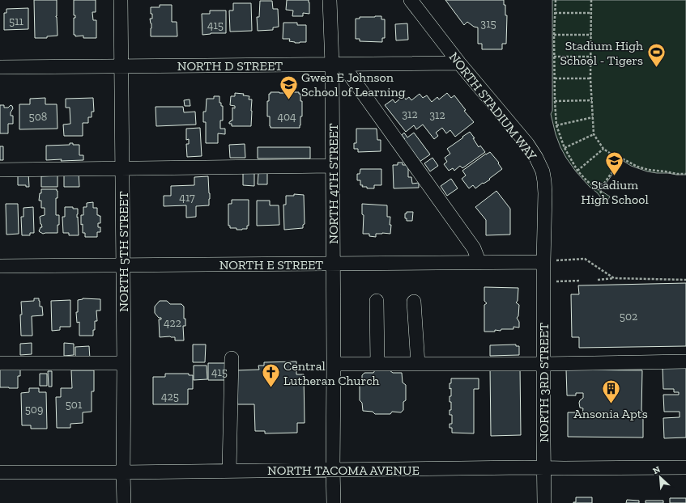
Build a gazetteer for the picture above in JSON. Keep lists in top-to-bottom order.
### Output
{
  "streets": {
    "street": [
      "NORTH D STREET",
      "NORTH STADIUM WAY",
      "NORTH 4TH STREET",
      "NORTH 5TH STREET",
      "NORTH E STREET",
      "NORTH 3RD STREET",
      "NORTH TACOMA AVENUE"
    ]
  },
  "crossings": [
    ["NORTH D STREET", "NORTH STADIUM WAY"],
    ["NORTH D STREET", "NORTH 4TH STREET"],
    ["NORTH D STREET", "NORTH 5TH STREET"],
    ["NORTH STADIUM WAY", "NORTH E STREET"],
    ["NORTH STADIUM WAY", "NORTH 3RD STREET"],
    ["NORTH 4TH STREET", "NORTH E STREET"],
    ["NORTH 4TH STREET", "NORTH TACOMA AVENUE"],
    ["NORTH 5TH STREET", "NORTH E STREET"],
    ["NORTH 5TH STREET", "NORTH TACOMA AVENUE"],
    ["NORTH E STREET", "NORTH 3RD STREET"],
    ["NORTH 3RD STREET", "NORTH TACOMA AVENUE"]
  ],
  "places": {
    "sports": ["Stadium High School - Tigers"],
    "school or university": ["Gwen E Johnson School of Learning", "Stadium High School"],
    "church": ["Central Lutheran Church"],
    "building": ["Ansonia Apts"]
  },
  "house_numbers": [
    "511",
    "315",
    "415",
    "312",
    "312",
    "508",
    "404",
    "417",
    "502",
    "422",
    "415",
    "425",
    "501",
    "509"
  ],
  "north": "top left"
}
